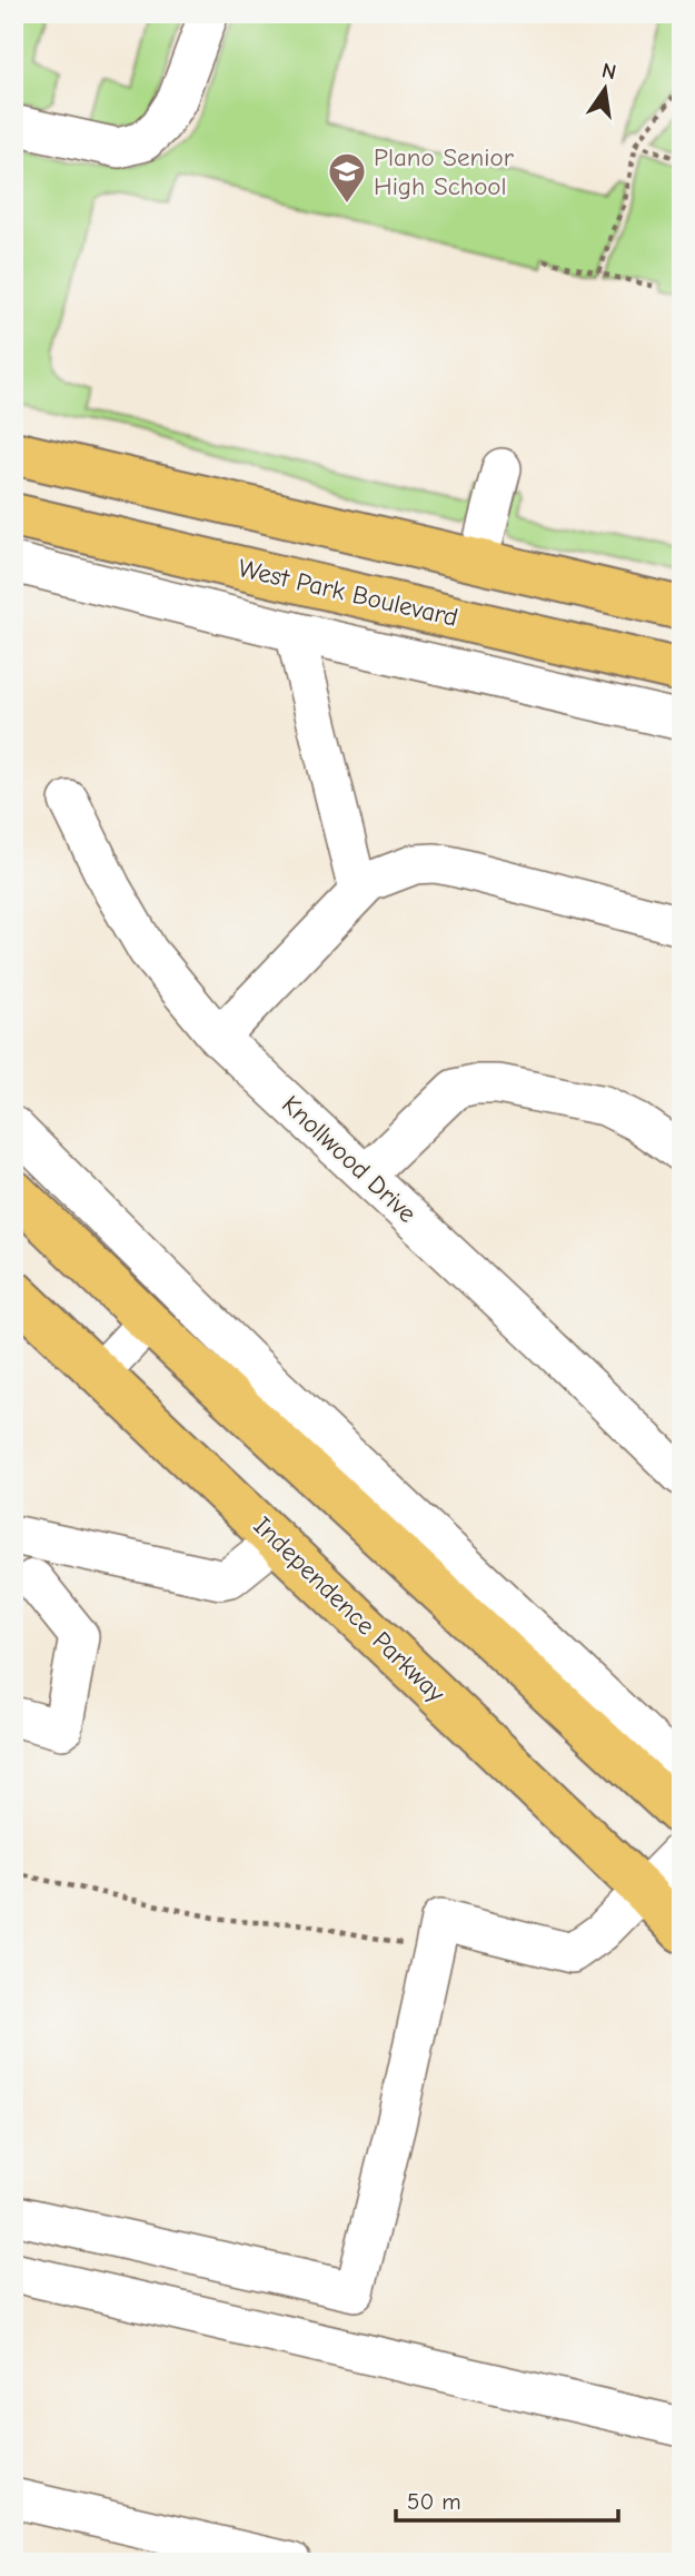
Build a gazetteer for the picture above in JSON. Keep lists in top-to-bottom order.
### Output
{
  "streets": {
    "main road": ["West Park Boulevard", "Independence Parkway"],
    "street": ["Knollwood Drive"]
  },
  "places": {
    "school or university": ["Plano Senior High School"]
  },
  "scale_bar": "50 m",
  "north": "top"
}
